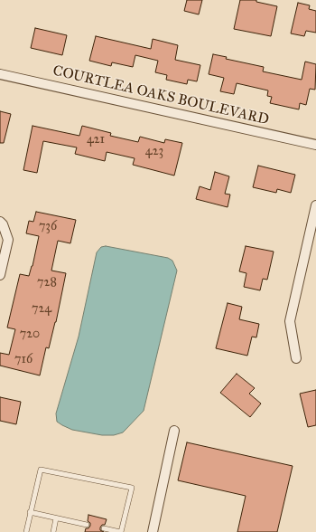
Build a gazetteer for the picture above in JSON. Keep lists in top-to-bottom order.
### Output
{
  "streets": {
    "street": ["COURTLEA OAKS BOULEVARD"]
  },
  "house_numbers": [
    "421",
    "423",
    "736",
    "728",
    "724",
    "720",
    "716"
  ]
}
